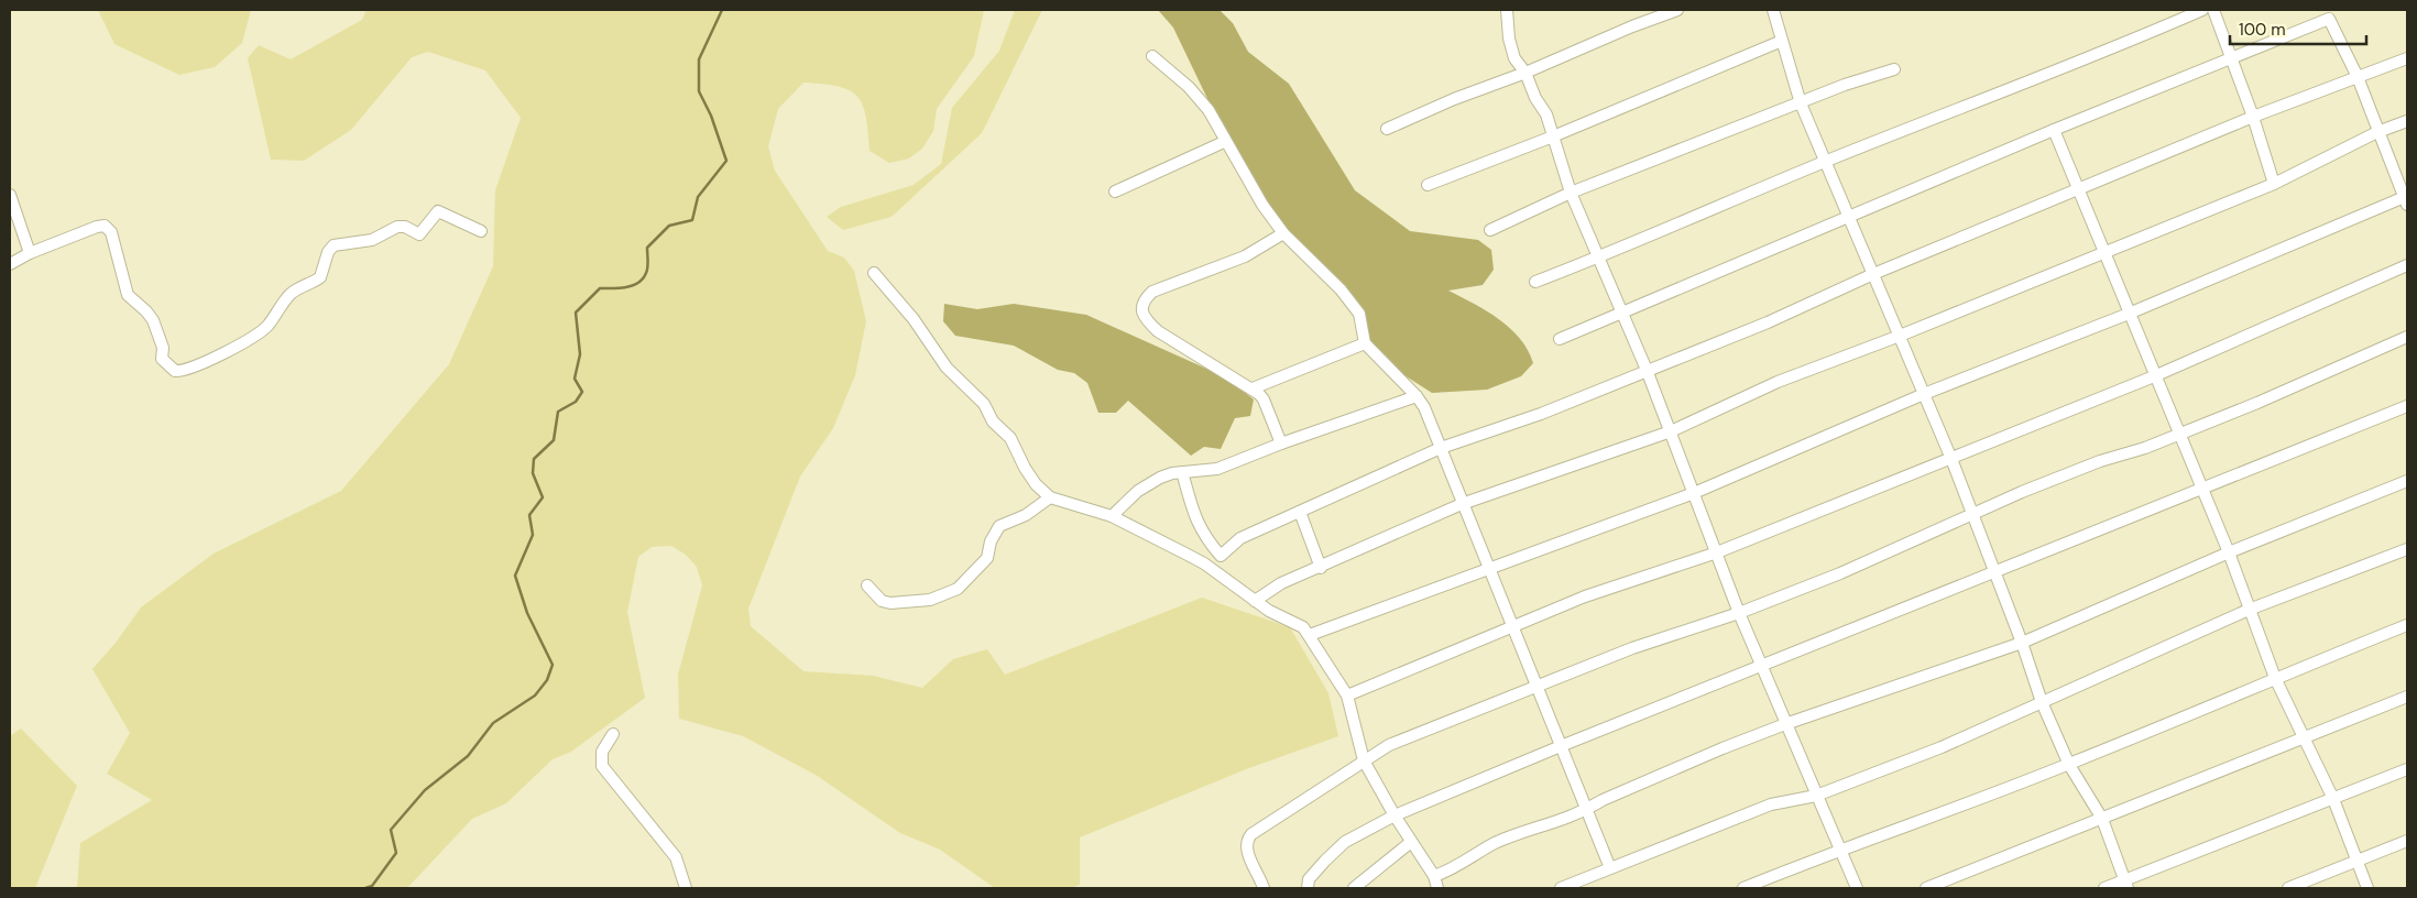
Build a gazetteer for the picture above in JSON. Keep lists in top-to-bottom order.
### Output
{
  "scale_bar": "100 m"
}
